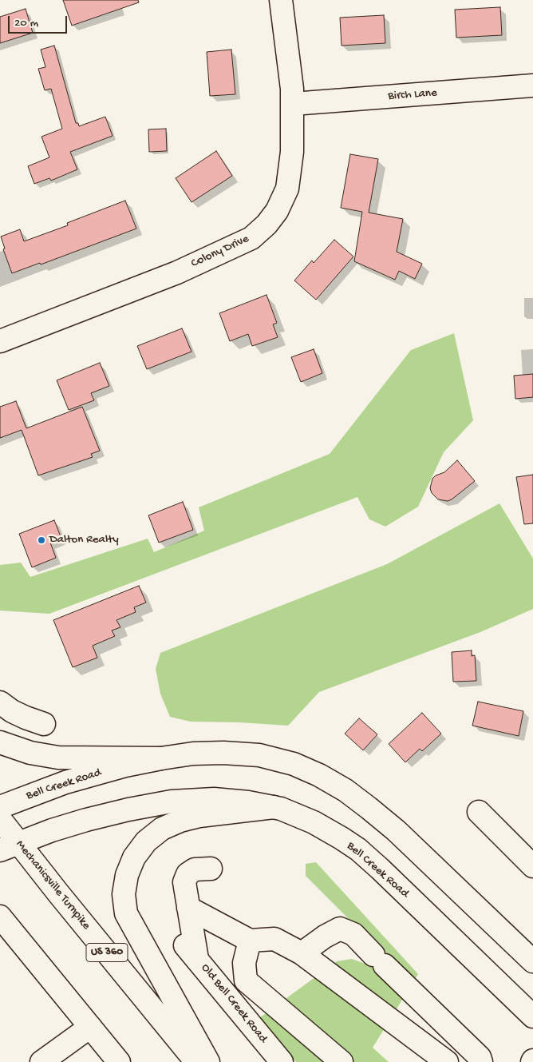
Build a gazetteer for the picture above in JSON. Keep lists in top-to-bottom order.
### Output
{
  "streets": {
    "main road": [
      "Birch Lane",
      "Colony Drive",
      "Bell Creek Road",
      "Mechanicsville Turnpike",
      "US 360",
      "Old Bell Creek Road"
    ]
  },
  "crossings": [
    ["Birch Lane", "Colony Drive"],
    ["Bell Creek Road", "Mechanicsville Turnpike"]
  ],
  "places": ["Dalton Realty"],
  "scale_bar": "20 m"
}
